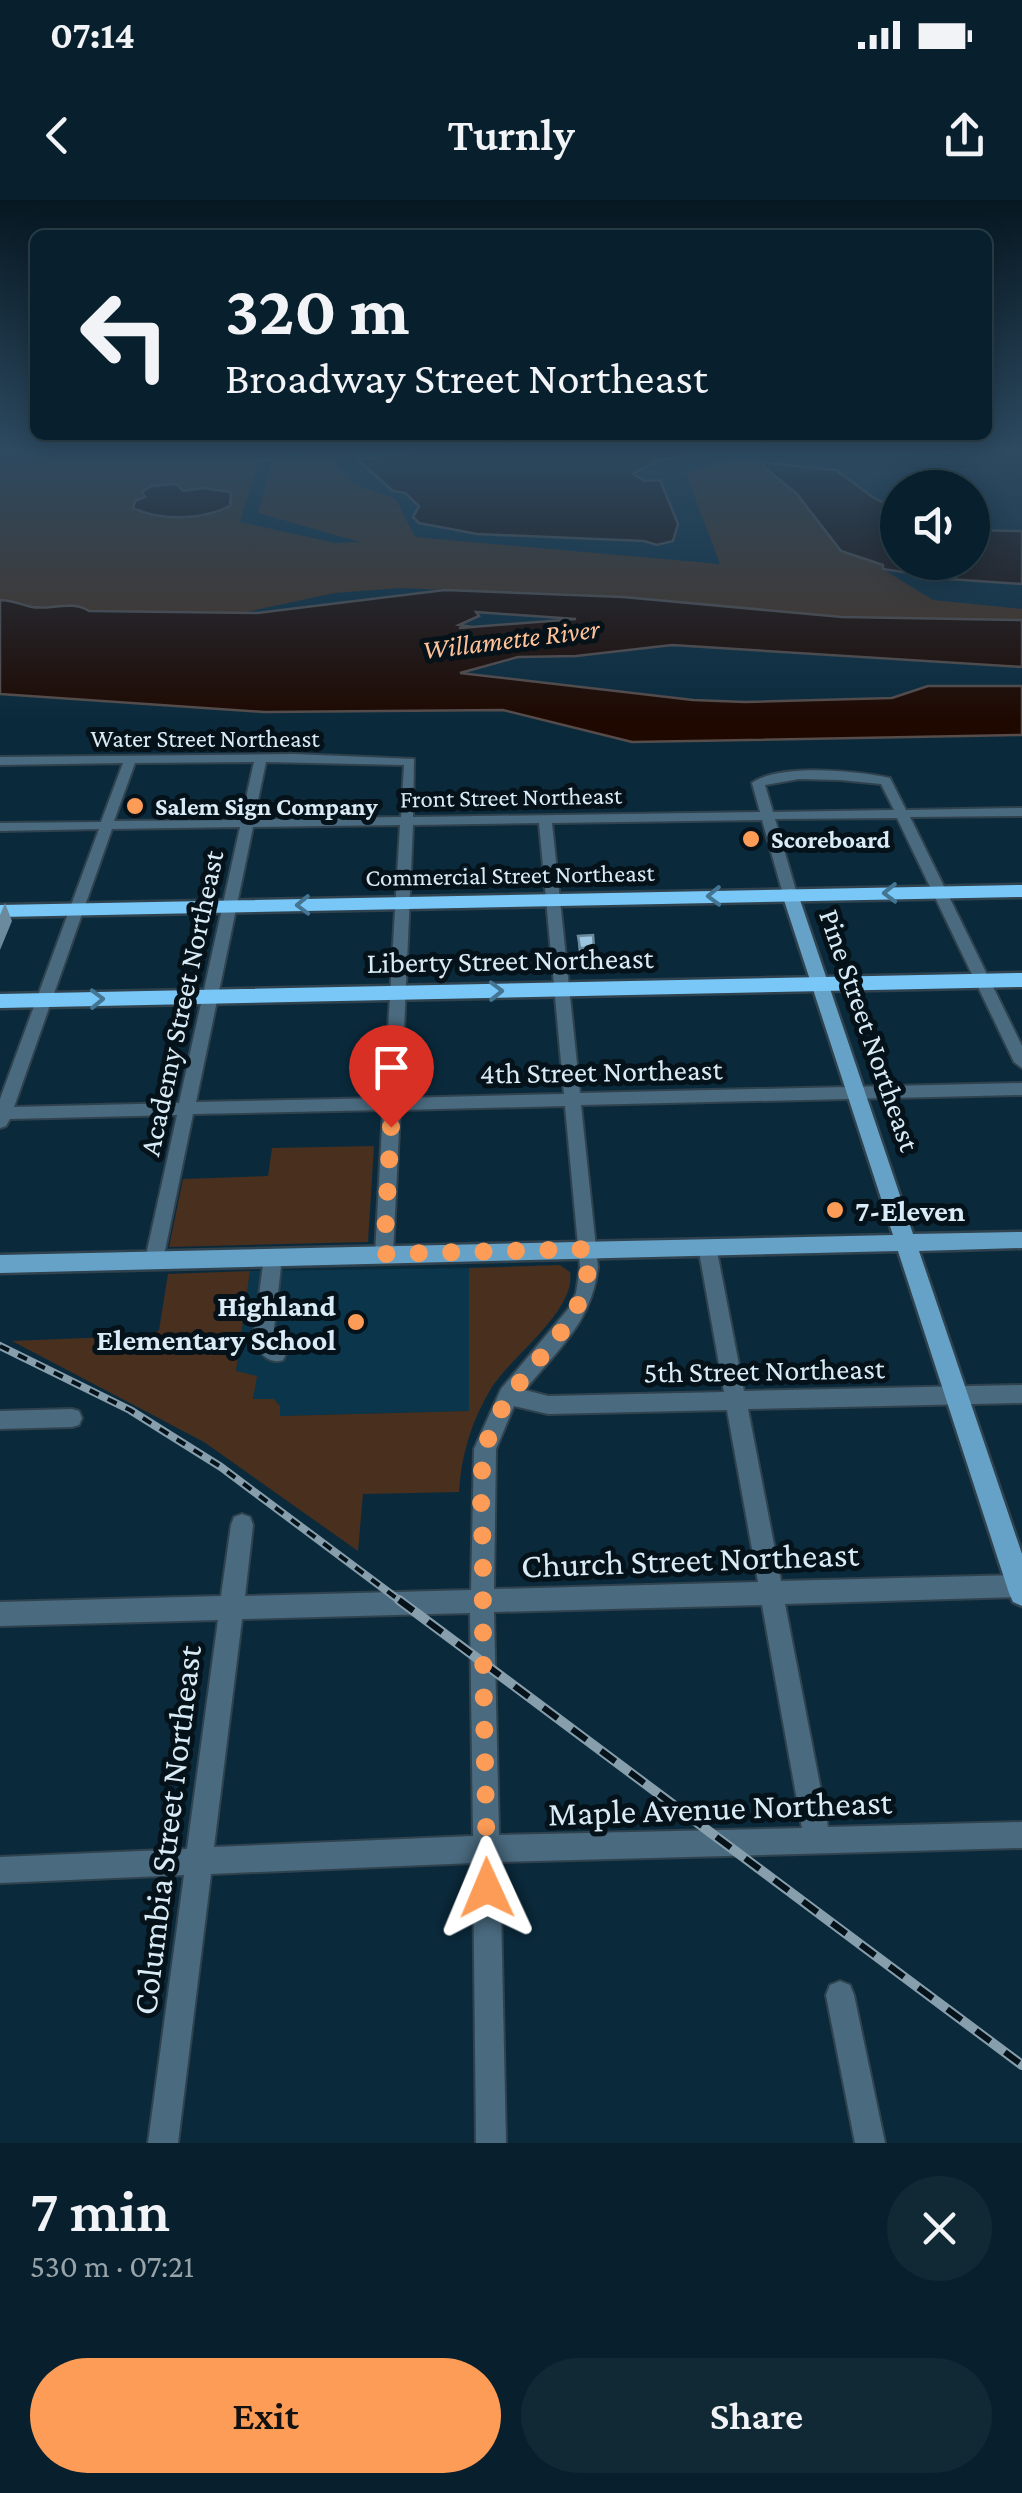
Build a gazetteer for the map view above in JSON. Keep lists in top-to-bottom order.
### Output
{
  "streets": {
    "highway": ["Commercial Street Northeast", "Liberty Street Northeast"],
    "main road": ["Pine Street Northeast"],
    "street": [
      "Water Street Northeast",
      "Front Street Northeast",
      "Academy Street Northeast",
      "4th Street Northeast",
      "5th Street Northeast",
      "Church Street Northeast",
      "Maple Avenue Northeast",
      "Columbia Street Northeast"
    ]
  },
  "crossings": [
    ["Water Street Northeast", "Front Street Northeast"],
    ["Water Street Northeast", "Academy Street Northeast"],
    ["Front Street Northeast", "Academy Street Northeast"],
    ["Front Street Northeast", "Pine Street Northeast"],
    ["Commercial Street Northeast", "Academy Street Northeast"],
    ["Commercial Street Northeast", "Pine Street Northeast"],
    ["Liberty Street Northeast", "Academy Street Northeast"],
    ["Liberty Street Northeast", "Pine Street Northeast"],
    ["Academy Street Northeast", "4th Street Northeast"],
    ["Pine Street Northeast", "4th Street Northeast"],
    ["Pine Street Northeast", "5th Street Northeast"],
    ["Pine Street Northeast", "Church Street Northeast"],
    ["Church Street Northeast", "Columbia Street Northeast"],
    ["Maple Avenue Northeast", "Columbia Street Northeast"]
  ],
  "one_way": ["Commercial Street Northeast"],
  "water": ["Willamette River"],
  "places": [
    "Salem Sign Company",
    "Scoreboard",
    "7-Eleven",
    "Highland Elementary School"
  ],
  "page": {
    "status": "07:14",
    "header": "Turnly",
    "turn": ["320 m", "Broadway Street Northeast"],
    "heading": ["7 min", "530 m · 07:21"],
    "buttons": ["Exit", "Share"]
  }
}
